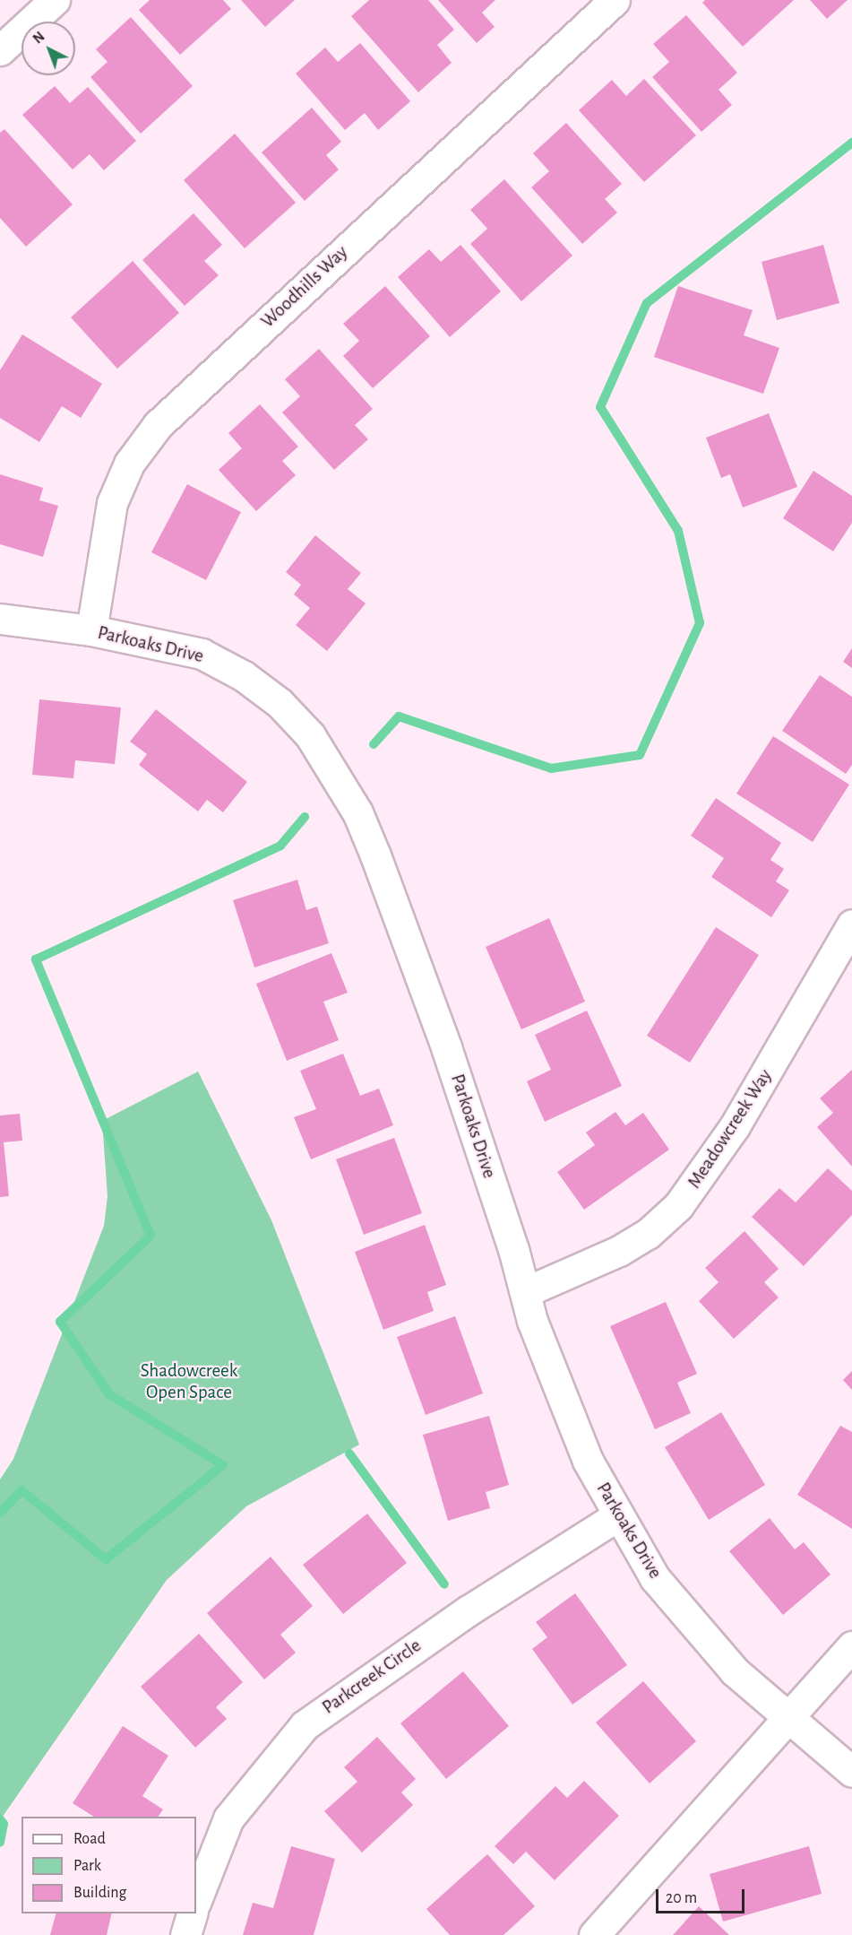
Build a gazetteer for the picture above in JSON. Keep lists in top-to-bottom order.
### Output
{
  "streets": {
    "street": [
      "Woodhills Way",
      "Parkoaks Drive",
      "Meadowcreek Way",
      "Parkcreek Circle"
    ]
  },
  "crossings": [
    ["Woodhills Way", "Parkoaks Drive"],
    ["Parkoaks Drive", "Meadowcreek Way"],
    ["Parkoaks Drive", "Parkcreek Circle"]
  ],
  "parks": ["Shadowcreek Open Space"],
  "legend": ["Road", "Park", "Building"],
  "scale_bar": "20 m",
  "north": "top left"
}
